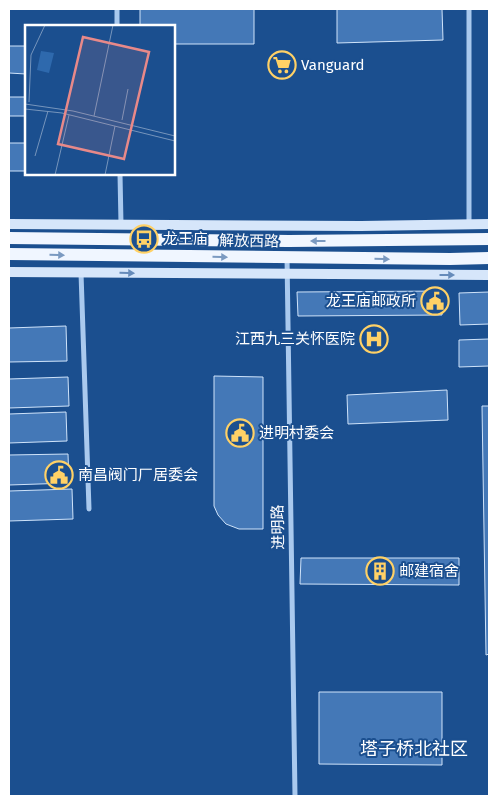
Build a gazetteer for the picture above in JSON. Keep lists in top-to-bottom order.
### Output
{
  "streets": {
    "main road": ["解放西路"],
    "street": ["进明路"]
  },
  "crossings": [
    ["解放西路", "进明路"]
  ],
  "districts": ["塔子桥北社区"],
  "places": {
    "supermarket": ["Vanguard"],
    "bus stop": ["龙王庙"],
    "public building": ["龙王庙邮政所", "进明村委会", "南昌阀门厂居委会"],
    "hospital": ["江西九三关怀医院"],
    "building": ["邮建宿舍"]
  }
}
